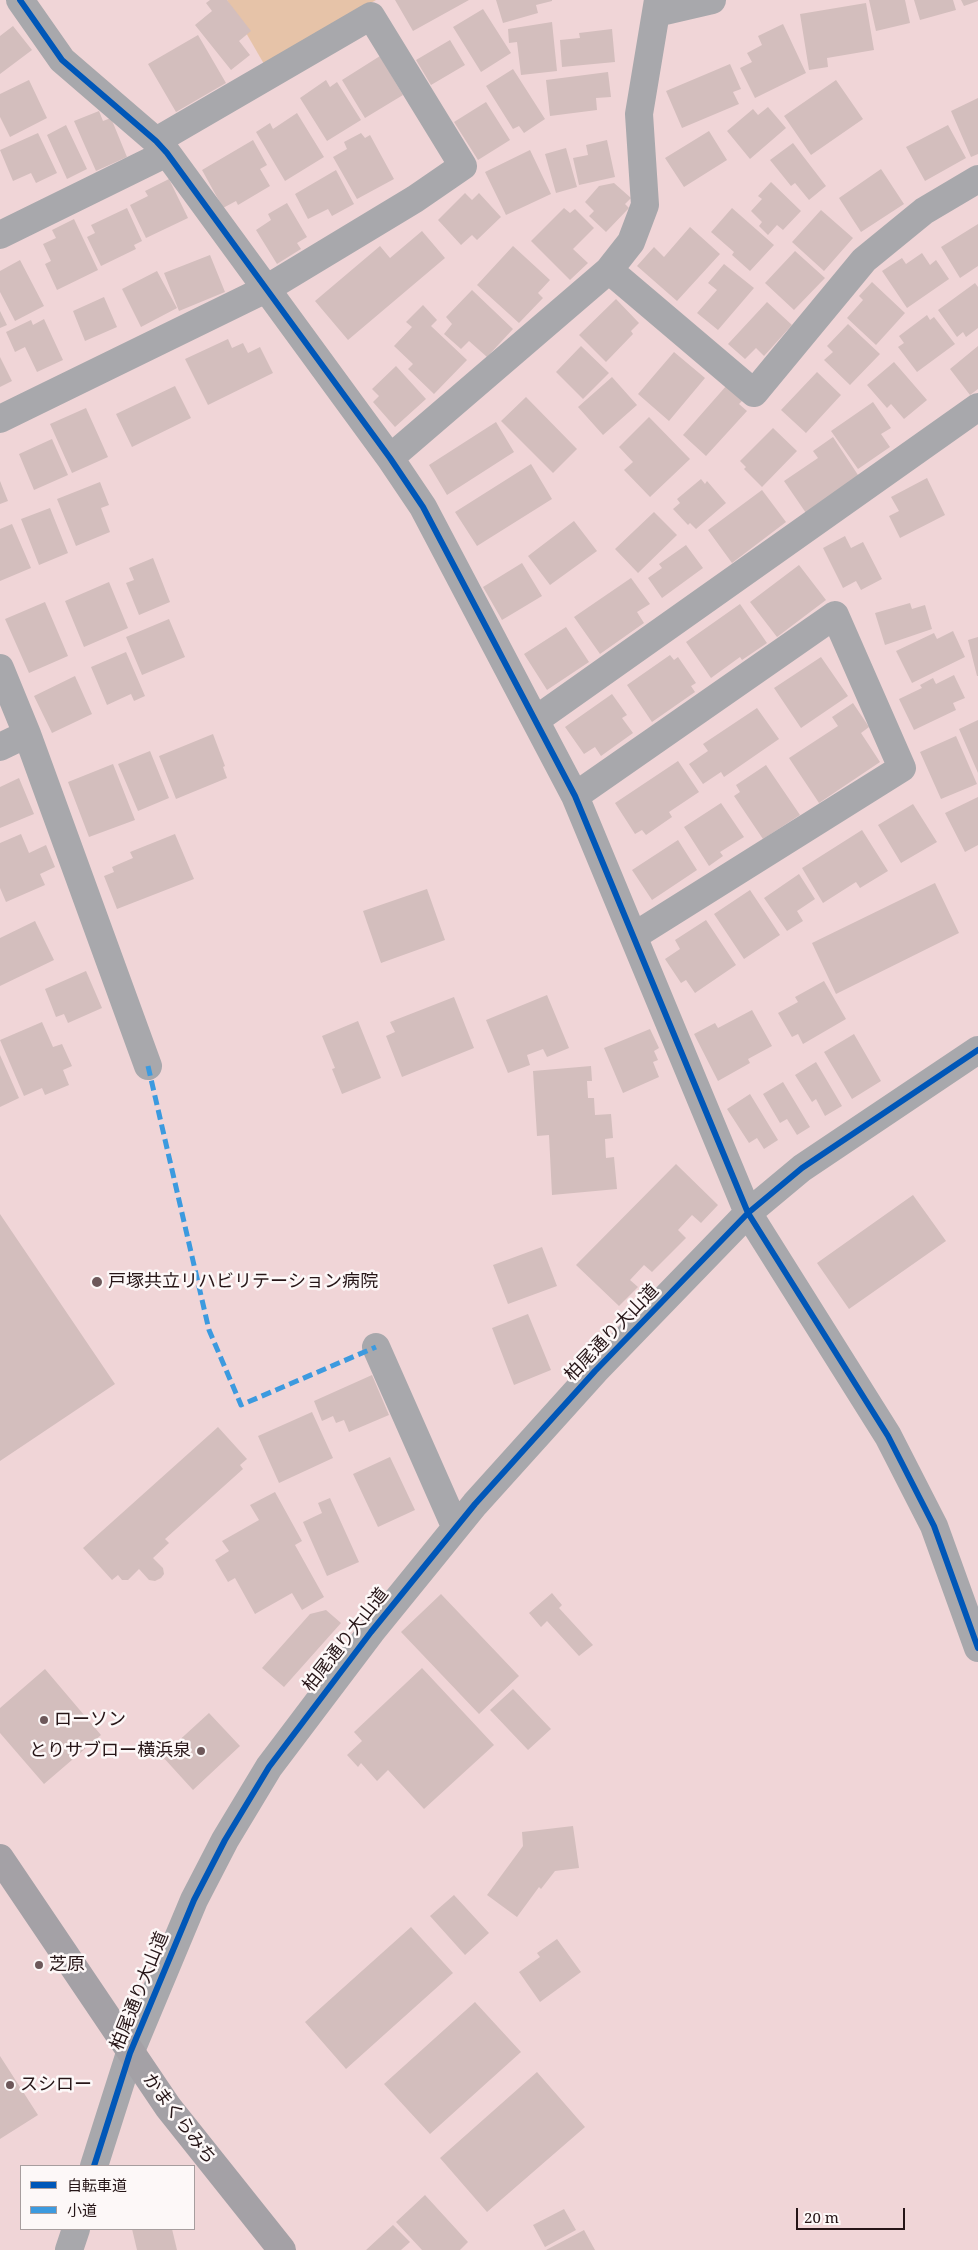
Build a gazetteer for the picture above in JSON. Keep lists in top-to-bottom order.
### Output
{
  "streets": {
    "main road": ["かまくらみち"],
    "street": ["柏尾通り大山道"]
  },
  "crossings": [
    ["柏尾通り大山道", "かまくらみち"]
  ],
  "places": [
    "戸塚共立リハビリテーション病院",
    "ローソン",
    "とりサブロー横浜泉",
    "芝原",
    "スシロー"
  ],
  "legend": ["自転車道", "小道"],
  "scale_bar": "20 m"
}
